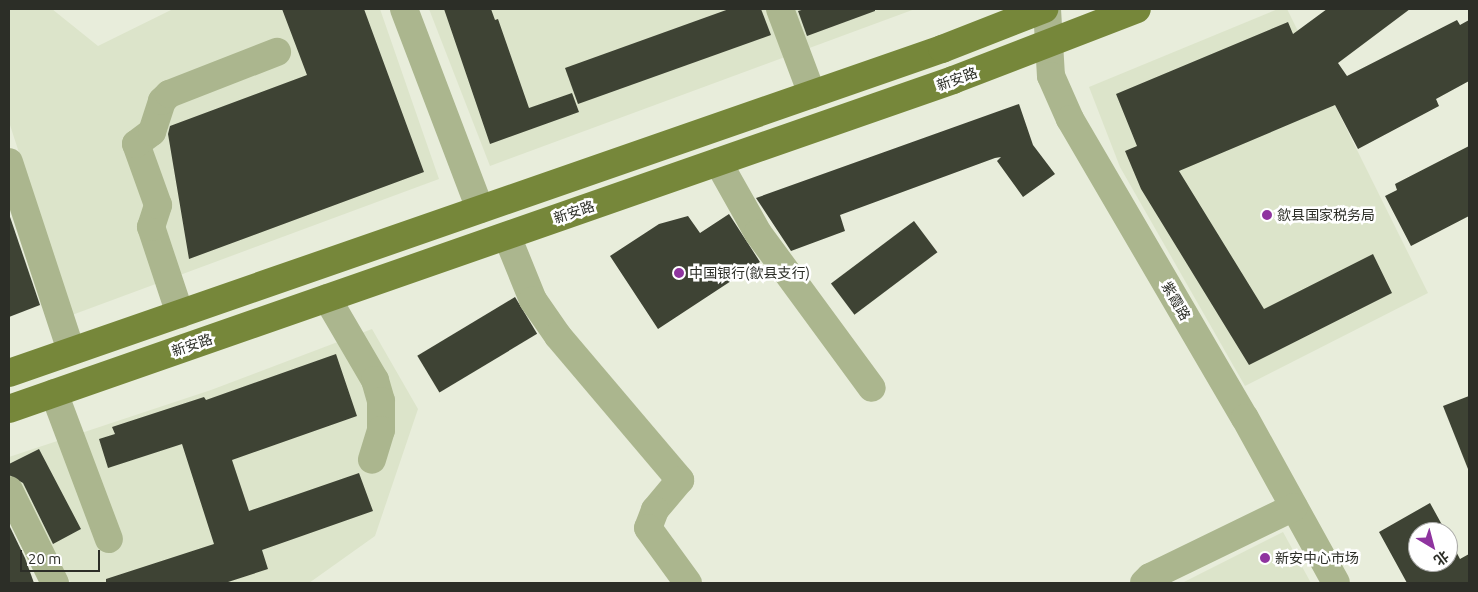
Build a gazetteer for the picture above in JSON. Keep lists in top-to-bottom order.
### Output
{
  "streets": {
    "main road": ["新安路"],
    "street": ["紫霞路"]
  },
  "crossings": [
    ["新安路", "紫霞路"]
  ],
  "places": ["歙县国家税务局", "中国银行(歙县支行)", "新安中心市场"],
  "scale_bar": "20 m",
  "north": "bottom right"
}
